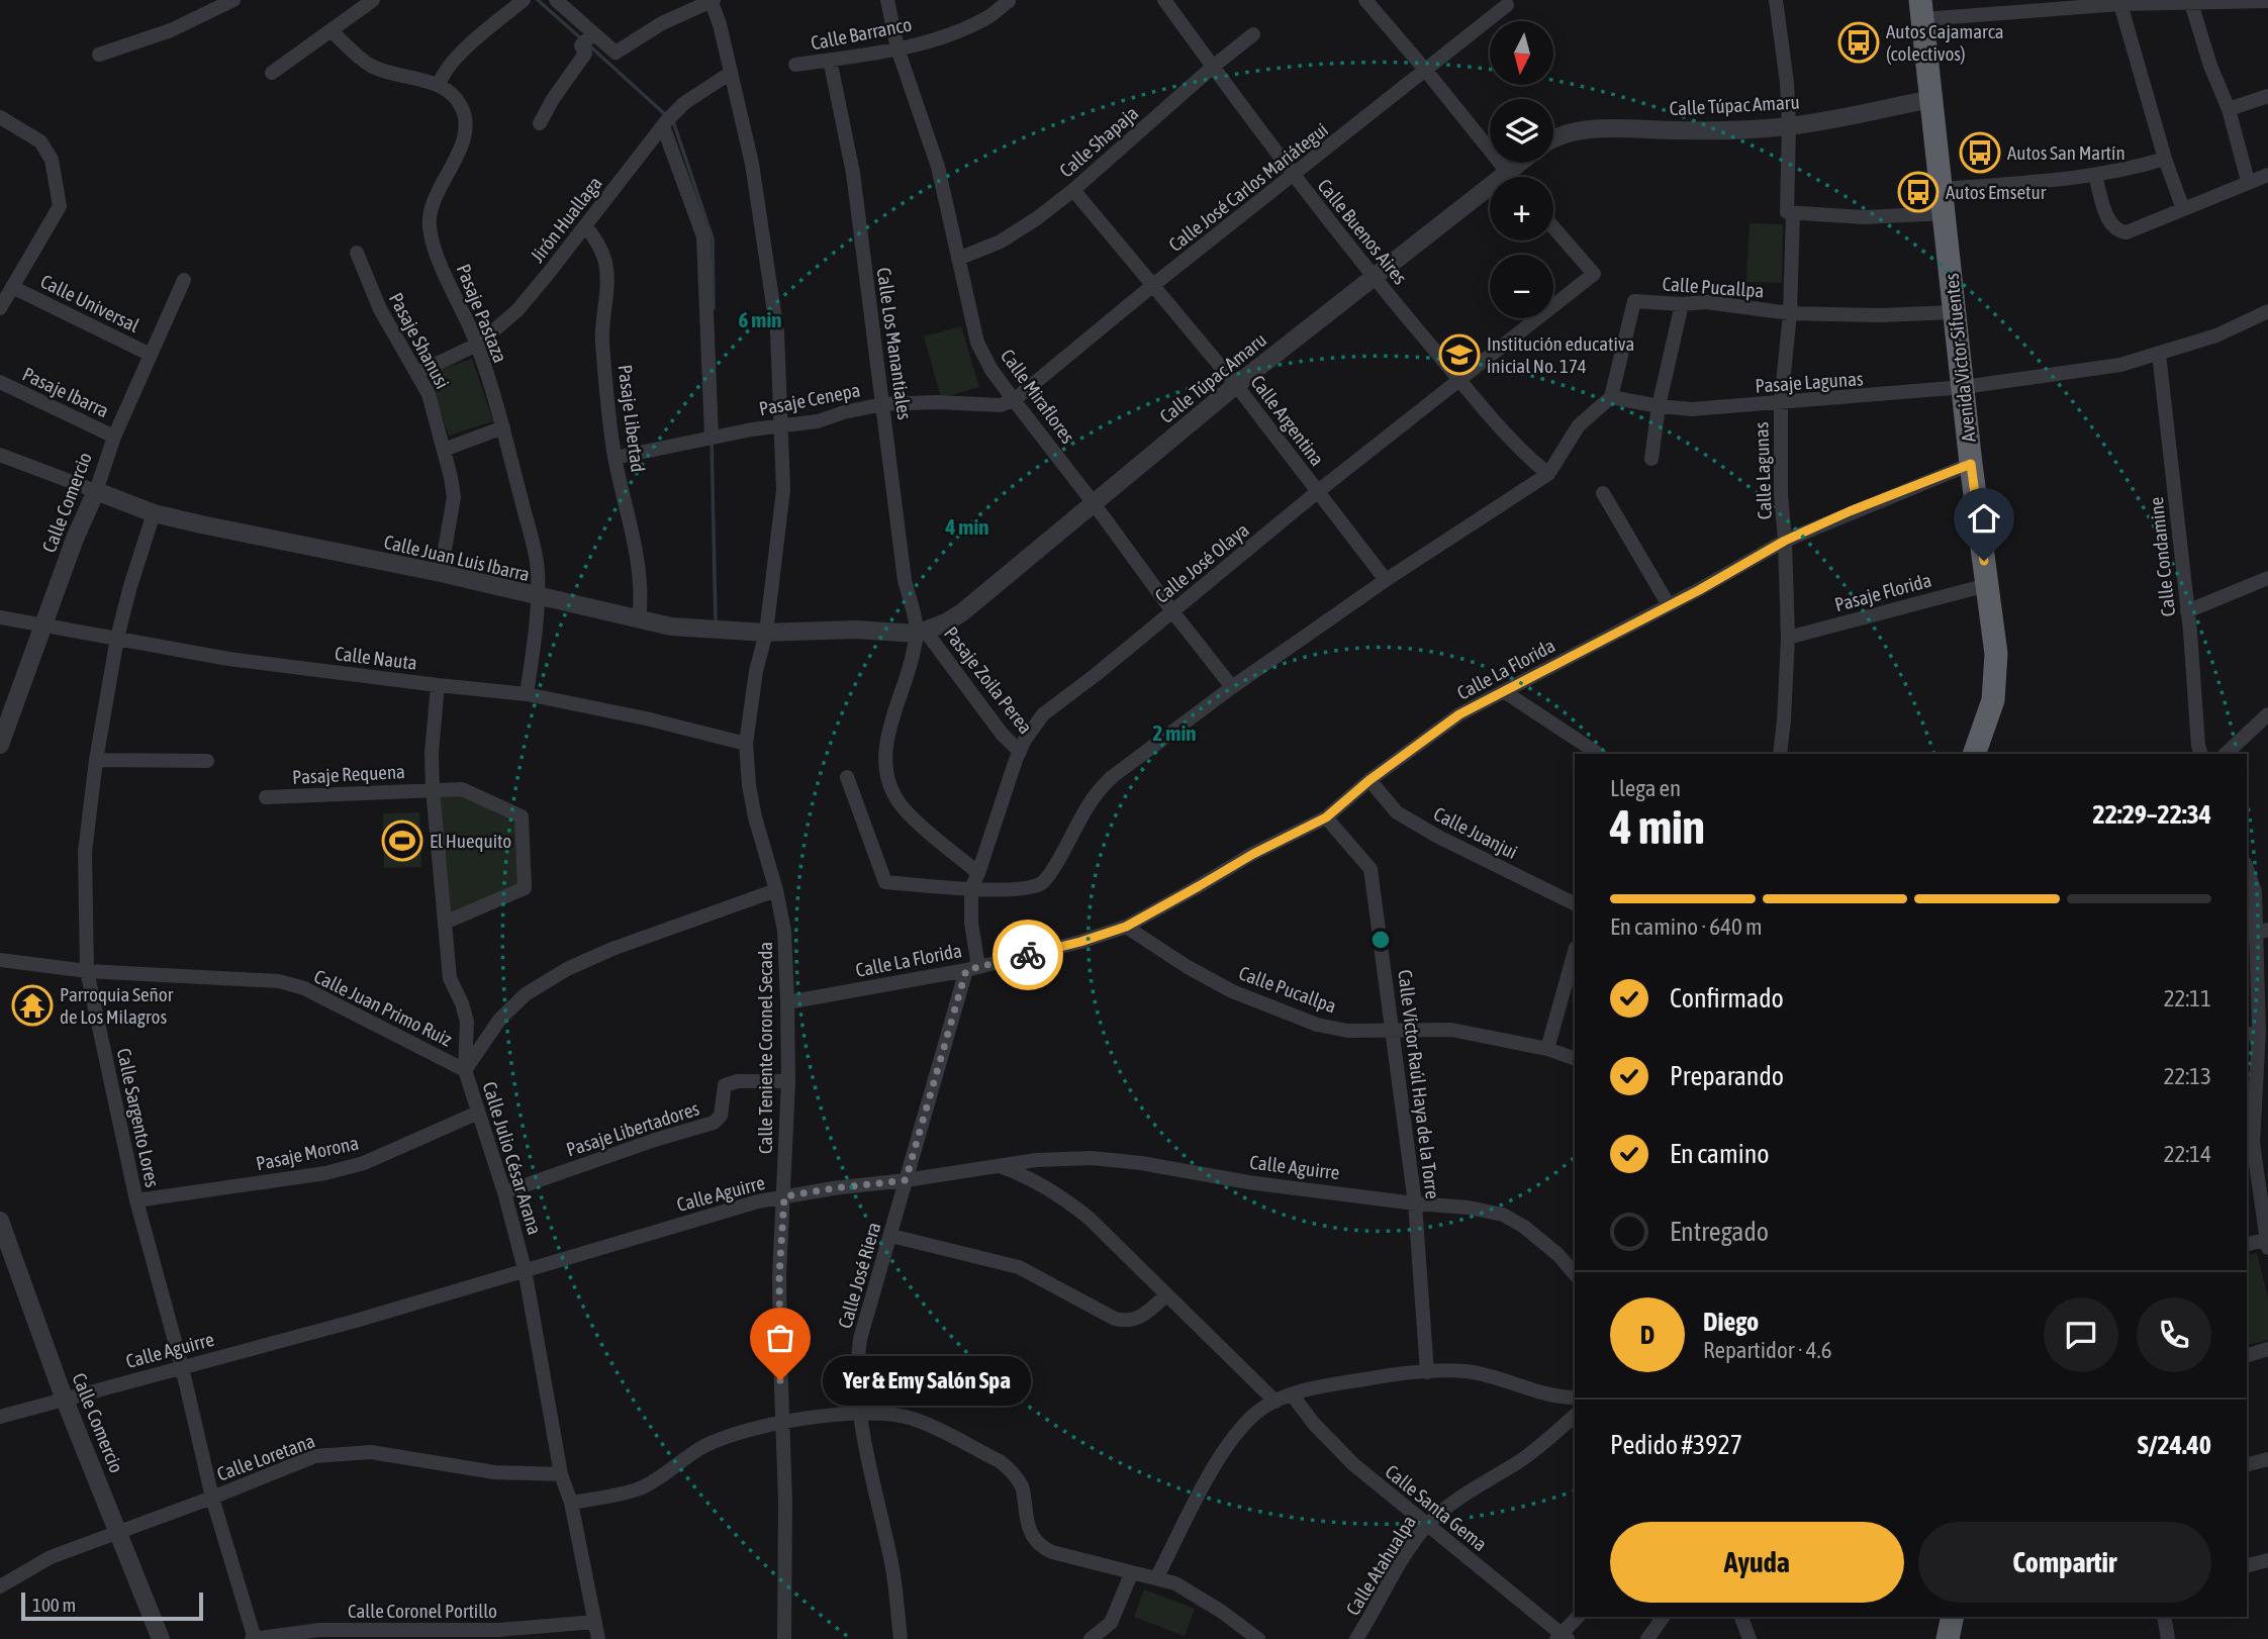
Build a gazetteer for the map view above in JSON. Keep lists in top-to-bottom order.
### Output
{
  "streets": {
    "highway": ["Avenida Victor Sifuentes"],
    "street": [
      "Calle Barranco",
      "Calle Túpac Amaru",
      "Calle Shapaja",
      "Calle José Carlos Mariátegui",
      "Jirón Huallaga",
      "Calle Buenos Aires",
      "Calle Pucallpa",
      "Calle Universal",
      "Pasaje Pastaza",
      "Pasaje Shanusi",
      "Calle Los Manantiales",
      "Pasaje Lagunas",
      "Pasaje Ibarra",
      "Calle Miraflores",
      "Pasaje Cenepa",
      "Pasaje Libertad",
      "Calle Argentina",
      "Calle Lagunas",
      "Calle Comercio",
      "Calle Condamine",
      "Calle Juan Luis Ibarra",
      "Calle José Olaya",
      "Pasaje Florida",
      "Calle Nauta",
      "Calle La Florida",
      "Pasaje Zoila Perea",
      "Pasaje Requena",
      "Calle Juanjui",
      "Calle Juan Primo Ruiz",
      "Calle Teniente Coronel Secada",
      "Calle Víctor Raúl Haya de la Torre",
      "Calle Sargento Lores",
      "Pasaje Libertadores",
      "Pasaje Morona",
      "Calle Julio César Arana",
      "Calle Aguirre",
      "Calle José Riera",
      "Calle Loretana",
      "Calle Santa Gema",
      "Calle Atahualpa",
      "Calle Coronel Portillo"
    ]
  },
  "crossings": [
    ["Calle Barranco", "Calle Los Manantiales"],
    ["Calle Barranco", "Calle Miraflores"],
    ["Calle Túpac Amaru", "Calle Buenos Aires"],
    ["Calle Túpac Amaru", "Calle Los Manantiales"],
    ["Calle Túpac Amaru", "Avenida Victor Sifuentes"],
    ["Calle Túpac Amaru", "Calle Miraflores"],
    ["Calle Túpac Amaru", "Calle Argentina"],
    ["Calle Túpac Amaru", "Calle Juan Luis Ibarra"],
    ["Calle Túpac Amaru", "Pasaje Zoila Perea"],
    ["Calle Shapaja", "Calle Buenos Aires"],
    ["Calle Shapaja", "Calle Miraflores"],
    ["Calle Shapaja", "Calle Argentina"],
    ["Calle José Carlos Mariátegui", "Calle Buenos Aires"],
    ["Calle José Carlos Mariátegui", "Calle Miraflores"],
    ["Calle José Carlos Mariátegui", "Pasaje Cenepa"],
    ["Calle José Carlos Mariátegui", "Calle Argentina"],
    ["Jirón Huallaga", "Pasaje Pastaza"],
    ["Jirón Huallaga", "Pasaje Shanusi"],
    ["Jirón Huallaga", "Pasaje Libertad"],
    ["Jirón Huallaga", "Calle Teniente Coronel Secada"],
    ["Calle Buenos Aires", "Calle José Olaya"],
    ["Calle Pucallpa", "Avenida Victor Sifuentes"],
    ["Calle Pucallpa", "Pasaje Lagunas"],
    ["Calle Pucallpa", "Calle Lagunas"],
    ["Calle Pucallpa", "Calle La Florida"],
    ["Calle Pucallpa", "Calle Víctor Raúl Haya de la Torre"],
    ["Calle Universal", "Calle Comercio"],
    ["Pasaje Pastaza", "Calle Juan Luis Ibarra"],
    ["Pasaje Pastaza", "Calle Nauta"],
    ["Pasaje Shanusi", "Calle Juan Luis Ibarra"],
    ["Calle Los Manantiales", "Pasaje Cenepa"],
    ["Calle Los Manantiales", "Calle Juan Luis Ibarra"],
    ["Calle Los Manantiales", "Pasaje Zoila Perea"],
    ["Avenida Victor Sifuentes", "Pasaje Lagunas"],
    ["Avenida Victor Sifuentes", "Pasaje Florida"],
    ["Avenida Victor Sifuentes", "Calle La Florida"],
    ["Pasaje Lagunas", "Calle Lagunas"],
    ["Pasaje Lagunas", "Calle Condamine"],
    ["Pasaje Ibarra", "Calle Comercio"],
    ["Calle Miraflores", "Pasaje Cenepa"],
    ["Calle Miraflores", "Calle José Olaya"],
    ["Pasaje Cenepa", "Pasaje Libertad"],
    ["Pasaje Cenepa", "Calle Teniente Coronel Secada"],
    ["Pasaje Libertad", "Calle Juan Luis Ibarra"],
    ["Calle Argentina", "Calle José Olaya"],
    ["Calle Lagunas", "Pasaje Florida"],
    ["Calle Lagunas", "Calle La Florida"],
    ["Calle Comercio", "Calle Juan Luis Ibarra"],
    ["Calle Comercio", "Calle Nauta"],
    ["Calle Comercio", "Calle Aguirre"],
    ["Calle Comercio", "Calle Loretana"],
    ["Calle Juan Luis Ibarra", "Pasaje Zoila Perea"],
    ["Calle Juan Luis Ibarra", "Calle Teniente Coronel Secada"],
    ["Calle Juan Luis Ibarra", "Calle Sargento Lores"],
    ["Calle José Olaya", "Calle La Florida"],
    ["Calle José Olaya", "Pasaje Zoila Perea"],
    ["Calle José Olaya", "Calle José Riera"],
    ["Calle Nauta", "Calle Teniente Coronel Secada"],
    ["Calle Nauta", "Calle Sargento Lores"],
    ["Calle Nauta", "Calle Julio César Arana"],
    ["Calle La Florida", "Calle Juanjui"],
    ["Calle La Florida", "Calle Teniente Coronel Secada"],
    ["Calle La Florida", "Calle Víctor Raúl Haya de la Torre"],
    ["Calle La Florida", "Calle José Riera"],
    ["Pasaje Requena", "Calle Julio César Arana"],
    ["Calle Juan Primo Ruiz", "Calle Teniente Coronel Secada"],
    ["Calle Juan Primo Ruiz", "Calle Sargento Lores"],
    ["Calle Juan Primo Ruiz", "Calle Julio César Arana"],
    ["Calle Teniente Coronel Secada", "Pasaje Libertadores"],
    ["Calle Teniente Coronel Secada", "Calle Aguirre"],
    ["Calle Víctor Raúl Haya de la Torre", "Calle Aguirre"],
    ["Calle Sargento Lores", "Pasaje Morona"],
    ["Calle Sargento Lores", "Calle Aguirre"],
    ["Calle Sargento Lores", "Calle Loretana"],
    ["Calle Sargento Lores", "Calle Coronel Portillo"],
    ["Pasaje Libertadores", "Calle Julio César Arana"],
    ["Pasaje Morona", "Calle Julio César Arana"],
    ["Calle Julio César Arana", "Calle Aguirre"],
    ["Calle Julio César Arana", "Calle Loretana"],
    ["Calle Julio César Arana", "Calle Coronel Portillo"],
    ["Calle Aguirre", "Calle José Riera"],
    ["Calle Santa Gema", "Calle Atahualpa"]
  ],
  "places": {
    "bus stop": ["Autos Cajamarca (colectivos)", "Autos San Martín", "Autos Emsetur"],
    "school or university": ["Institución educativa inicial No. 174"],
    "sports": ["El Huequito"],
    "temple": ["Parroquia Señor de Los Milagros"],
    "other": ["Yer & Emy Salón Spa"]
  },
  "scale_bar": "100 m",
  "north": "bottom",
  "page": {
    "map_buttons": ["+", "−"],
    "heading": ["4 min", "Llega en", "22:29–22:34"],
    "panel": [
      "Diego",
      "Repartidor · 4.6",
      "Pedido #3927",
      "S/24.40"
    ],
    "bar": "En camino · 640 m",
    "list": [
      ["Confirmado", "22:11"],
      ["Preparando", "22:13"],
      ["En camino", "22:14"],
      "Entregado"
    ],
    "round": "D",
    "bubble": "Yer & Emy Salón Spa",
    "buttons": ["Ayuda", "Compartir"],
    "scale": "100 m"
  },
  "rings": ["6 min", "4 min", "2 min"]
}
